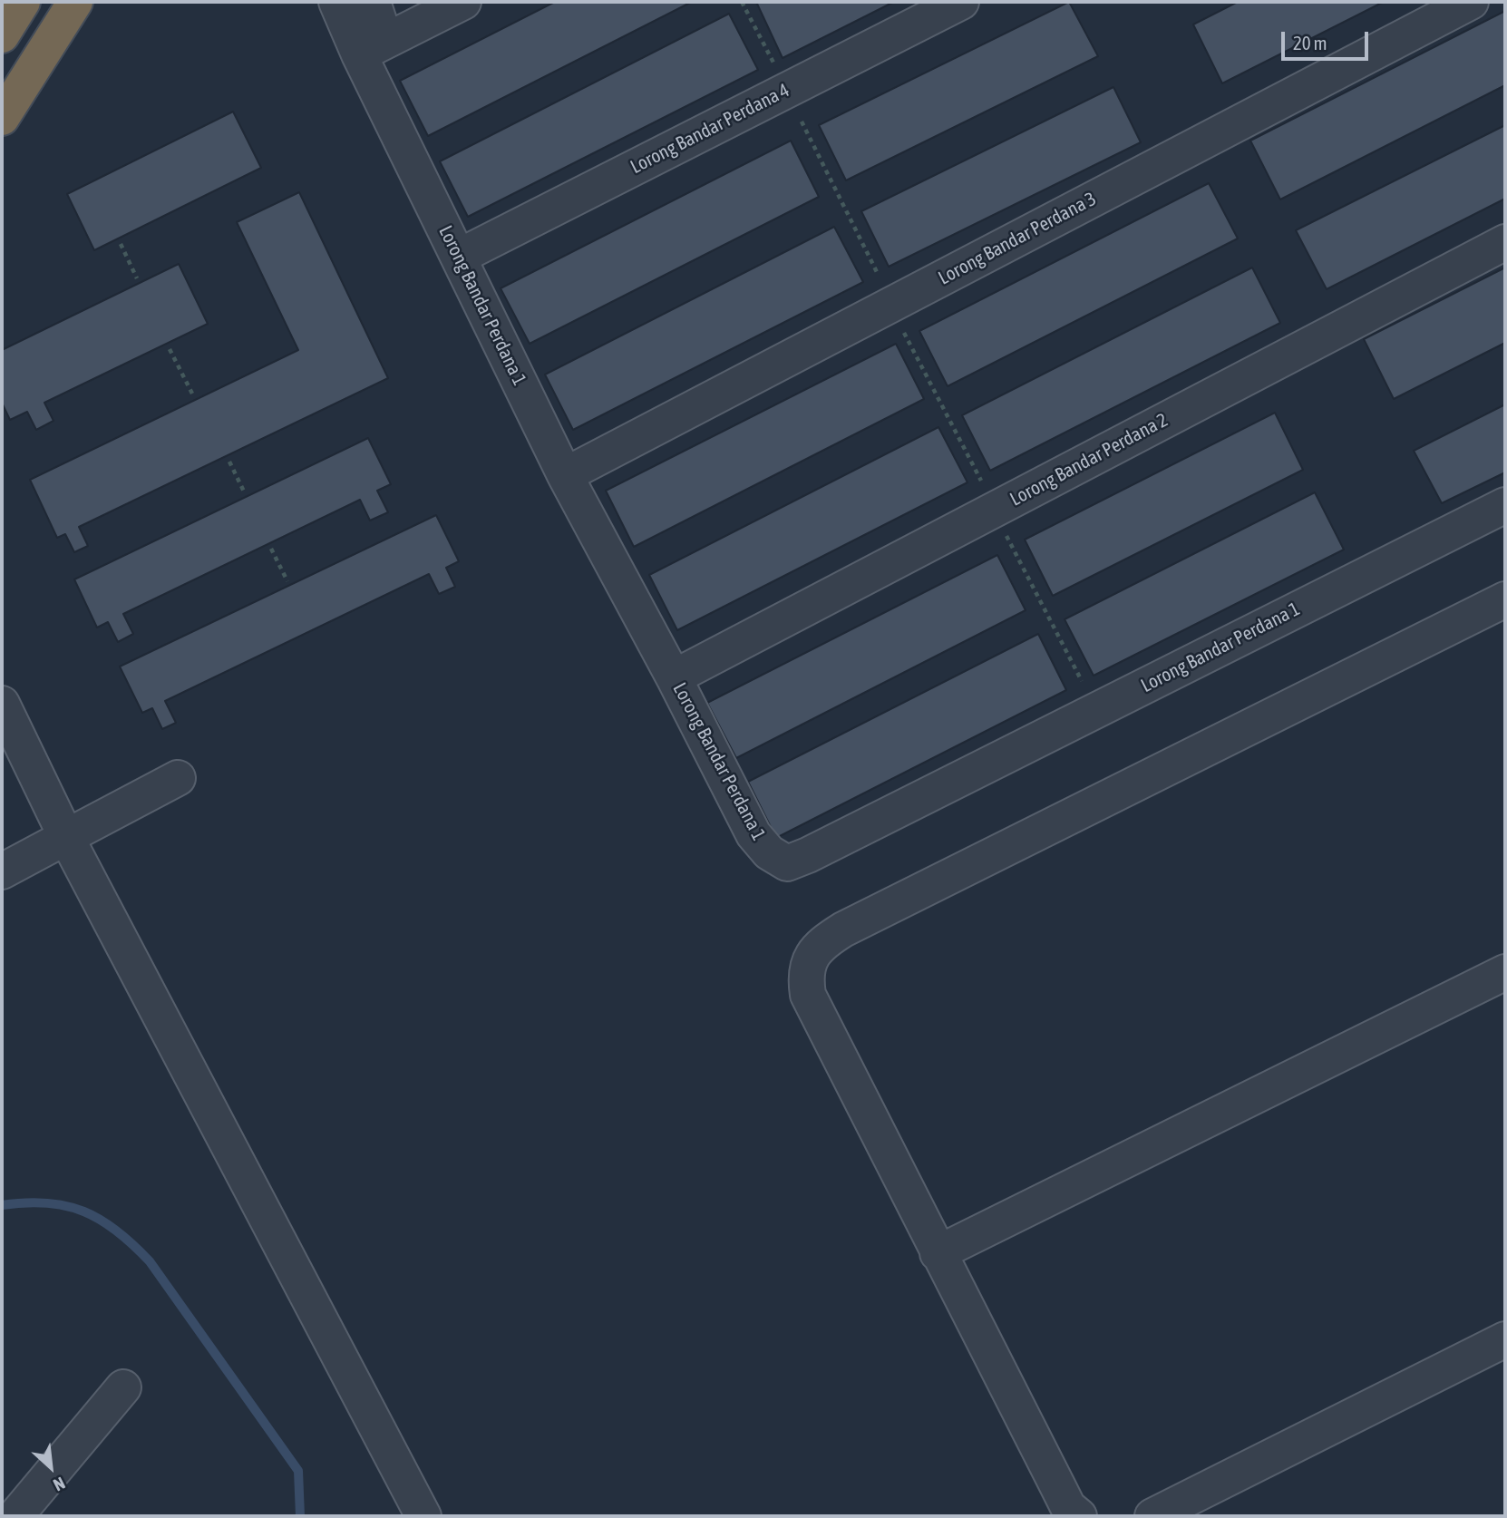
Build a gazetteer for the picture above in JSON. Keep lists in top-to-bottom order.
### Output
{
  "streets": {
    "street": [
      "Lorong Bandar Perdana 4",
      "Lorong Bandar Perdana 3",
      "Lorong Bandar Perdana 1",
      "Lorong Bandar Perdana 2"
    ]
  },
  "crossings": [
    ["Lorong Bandar Perdana 4", "Lorong Bandar Perdana 1"],
    ["Lorong Bandar Perdana 3", "Lorong Bandar Perdana 1"],
    ["Lorong Bandar Perdana 1", "Lorong Bandar Perdana 2"]
  ],
  "scale_bar": "20 m",
  "north": "bottom right"
}
